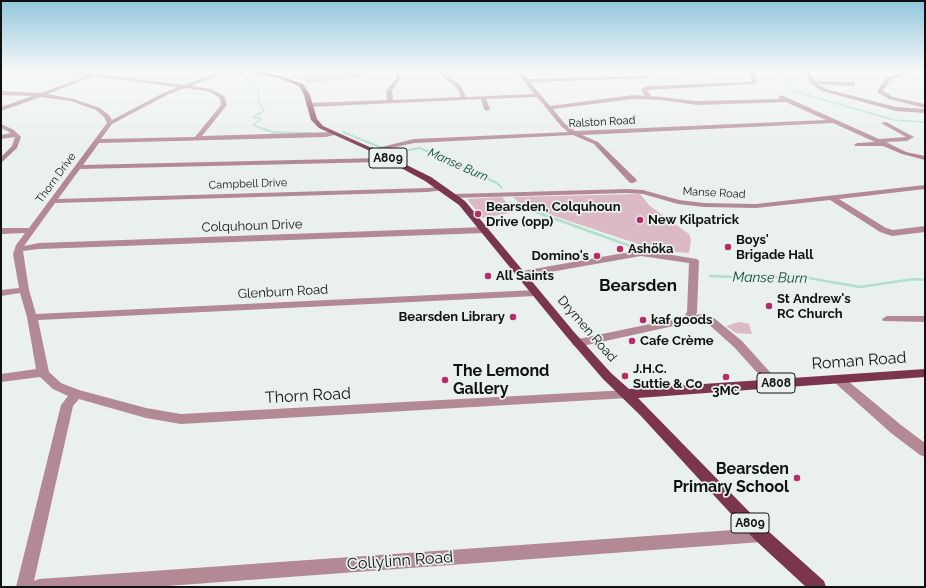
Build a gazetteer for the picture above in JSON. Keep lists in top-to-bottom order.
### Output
{
  "streets": {
    "main road": [
      "A809",
      "Drymen Road",
      "Roman Road",
      "A808"
    ],
    "street": [
      "Ralston Road",
      "Thorn Drive",
      "Campbell Drive",
      "Manse Road",
      "Colquhoun Drive",
      "Glenburn Road",
      "Thorn Road",
      "Collylinn Road"
    ]
  },
  "crossings": [
    ["Ralston Road", "Drymen Road"],
    ["Thorn Drive", "Campbell Drive"],
    ["Thorn Drive", "Colquhoun Drive"],
    ["Campbell Drive", "Drymen Road"],
    ["Manse Road", "Drymen Road"],
    ["Colquhoun Drive", "Drymen Road"],
    ["Glenburn Road", "Drymen Road"],
    ["Drymen Road", "Roman Road"],
    ["Drymen Road", "Thorn Road"],
    ["Drymen Road", "Collylinn Road"],
    ["Roman Road", "Thorn Road"]
  ],
  "districts": ["Bearsden"],
  "water": ["Manse Burn"],
  "places": [
    "Bearsden, Colquhoun Drive (opp)",
    "New Kilpatrick",
    "Boys' Brigade Hall",
    "Ashöka",
    "Domino's",
    "All Saints",
    "St Andrew's RC Church",
    "Bearsden Library",
    "kaf goods",
    "Cafe Crème",
    "J.H.C. Suttie & Co",
    "3MC",
    "The Lemond Gallery",
    "Bearsden Primary School"
  ]
}
